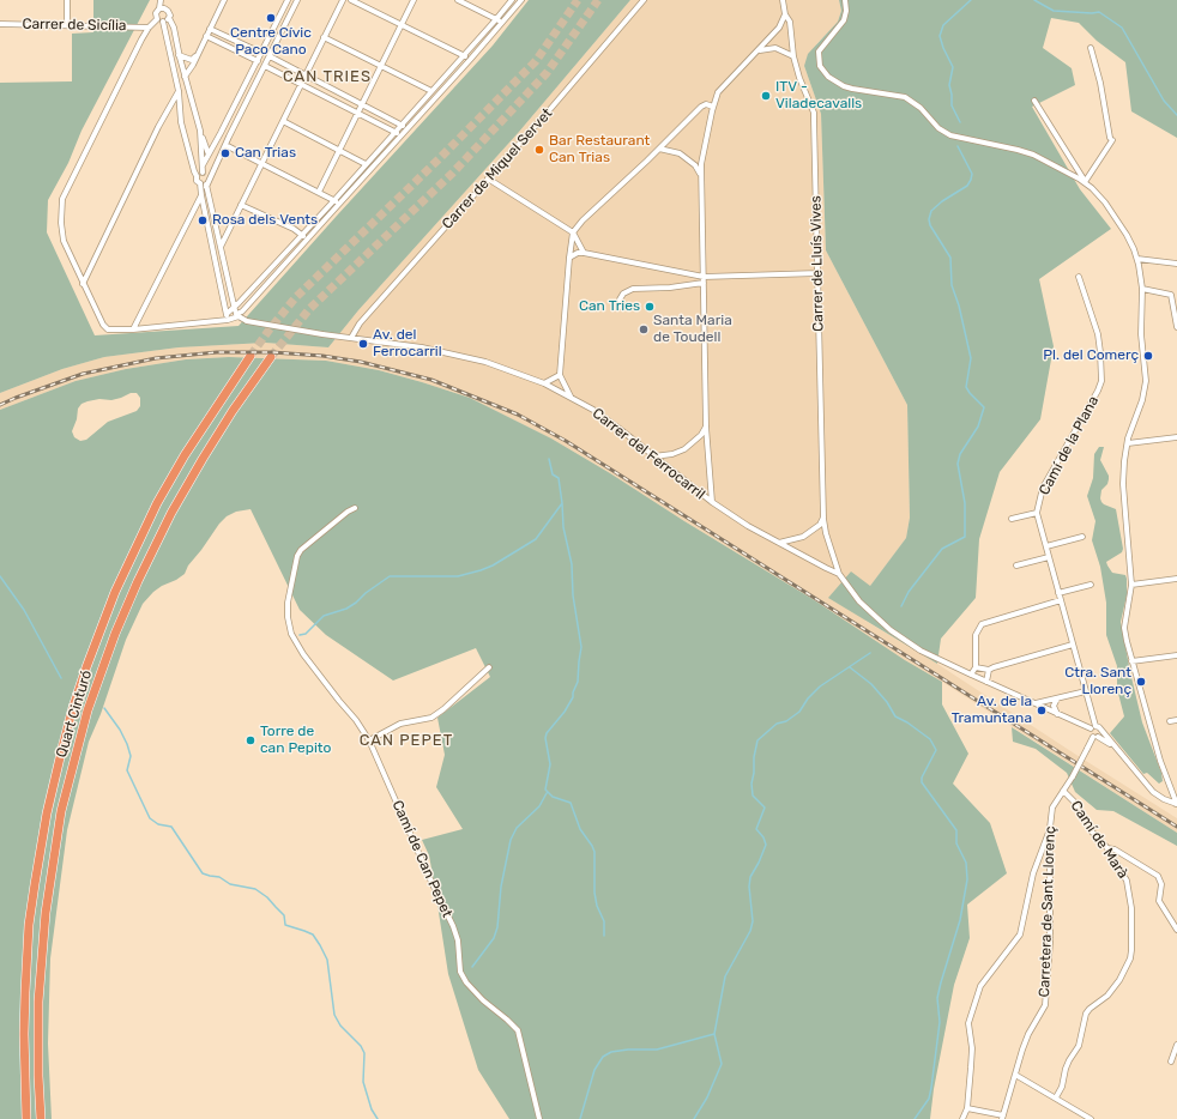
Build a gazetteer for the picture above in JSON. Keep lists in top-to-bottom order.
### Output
{
  "streets": {
    "highway": ["Quart Cinturó"],
    "street": [
      "Carrer de Sicília",
      "Carrer de Miquel Servet",
      "Carrer de Lluís Vives",
      "Camí de la Plana",
      "Carrer del Ferrocarril",
      "Camí de Marà",
      "Camí de Can Pepet",
      "Carretera de Sant Llorenç"
    ]
  },
  "crossings": [
    ["Carrer de Miquel Servet", "Carrer del Ferrocarril"],
    ["Carrer de Lluís Vives", "Carrer del Ferrocarril"],
    ["Camí de la Plana", "Carretera de Sant Llorenç"],
    ["Camí de Marà", "Carretera de Sant Llorenç"]
  ],
  "districts": ["CAN TRIES", "CAN PEPET"],
  "places": [
    "Centre Cívic Paco Cano",
    "ITV - Viladecavalls",
    "Bar Restaurant Can Trias",
    "Can Trias",
    "Rosa dels Vents",
    "Can Tries",
    "Santa Maria de Toudell",
    "Av. del Ferrocarril",
    "Pl. del Comerç",
    "Ctra. Sant Llorenç",
    "Av. de la Tramuntana",
    "Torre de can Pepito"
  ]
}
